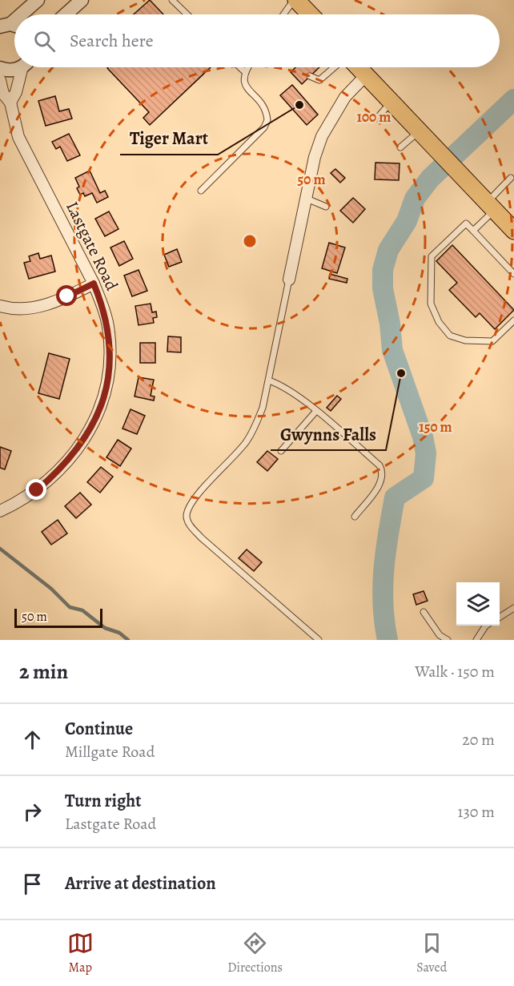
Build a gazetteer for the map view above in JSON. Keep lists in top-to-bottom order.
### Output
{
  "streets": {
    "street": ["Lastgate Road"]
  },
  "places": ["Tiger Mart", "Gwynns Falls"],
  "scale_bar": "50 m",
  "page": {
    "search": "Search here",
    "scale": "50 m",
    "heading": ["2 min", "Walk · 150 m"],
    "list": [
      ["Continue", "Millgate Road", "20 m"],
      ["Turn right", "Lastgate Road", "130 m"],
      "Arrive at destination"
    ],
    "nav": ["Map", "Directions", "Saved"]
  },
  "rings": ["100 m", "50 m", "150 m"]
}
